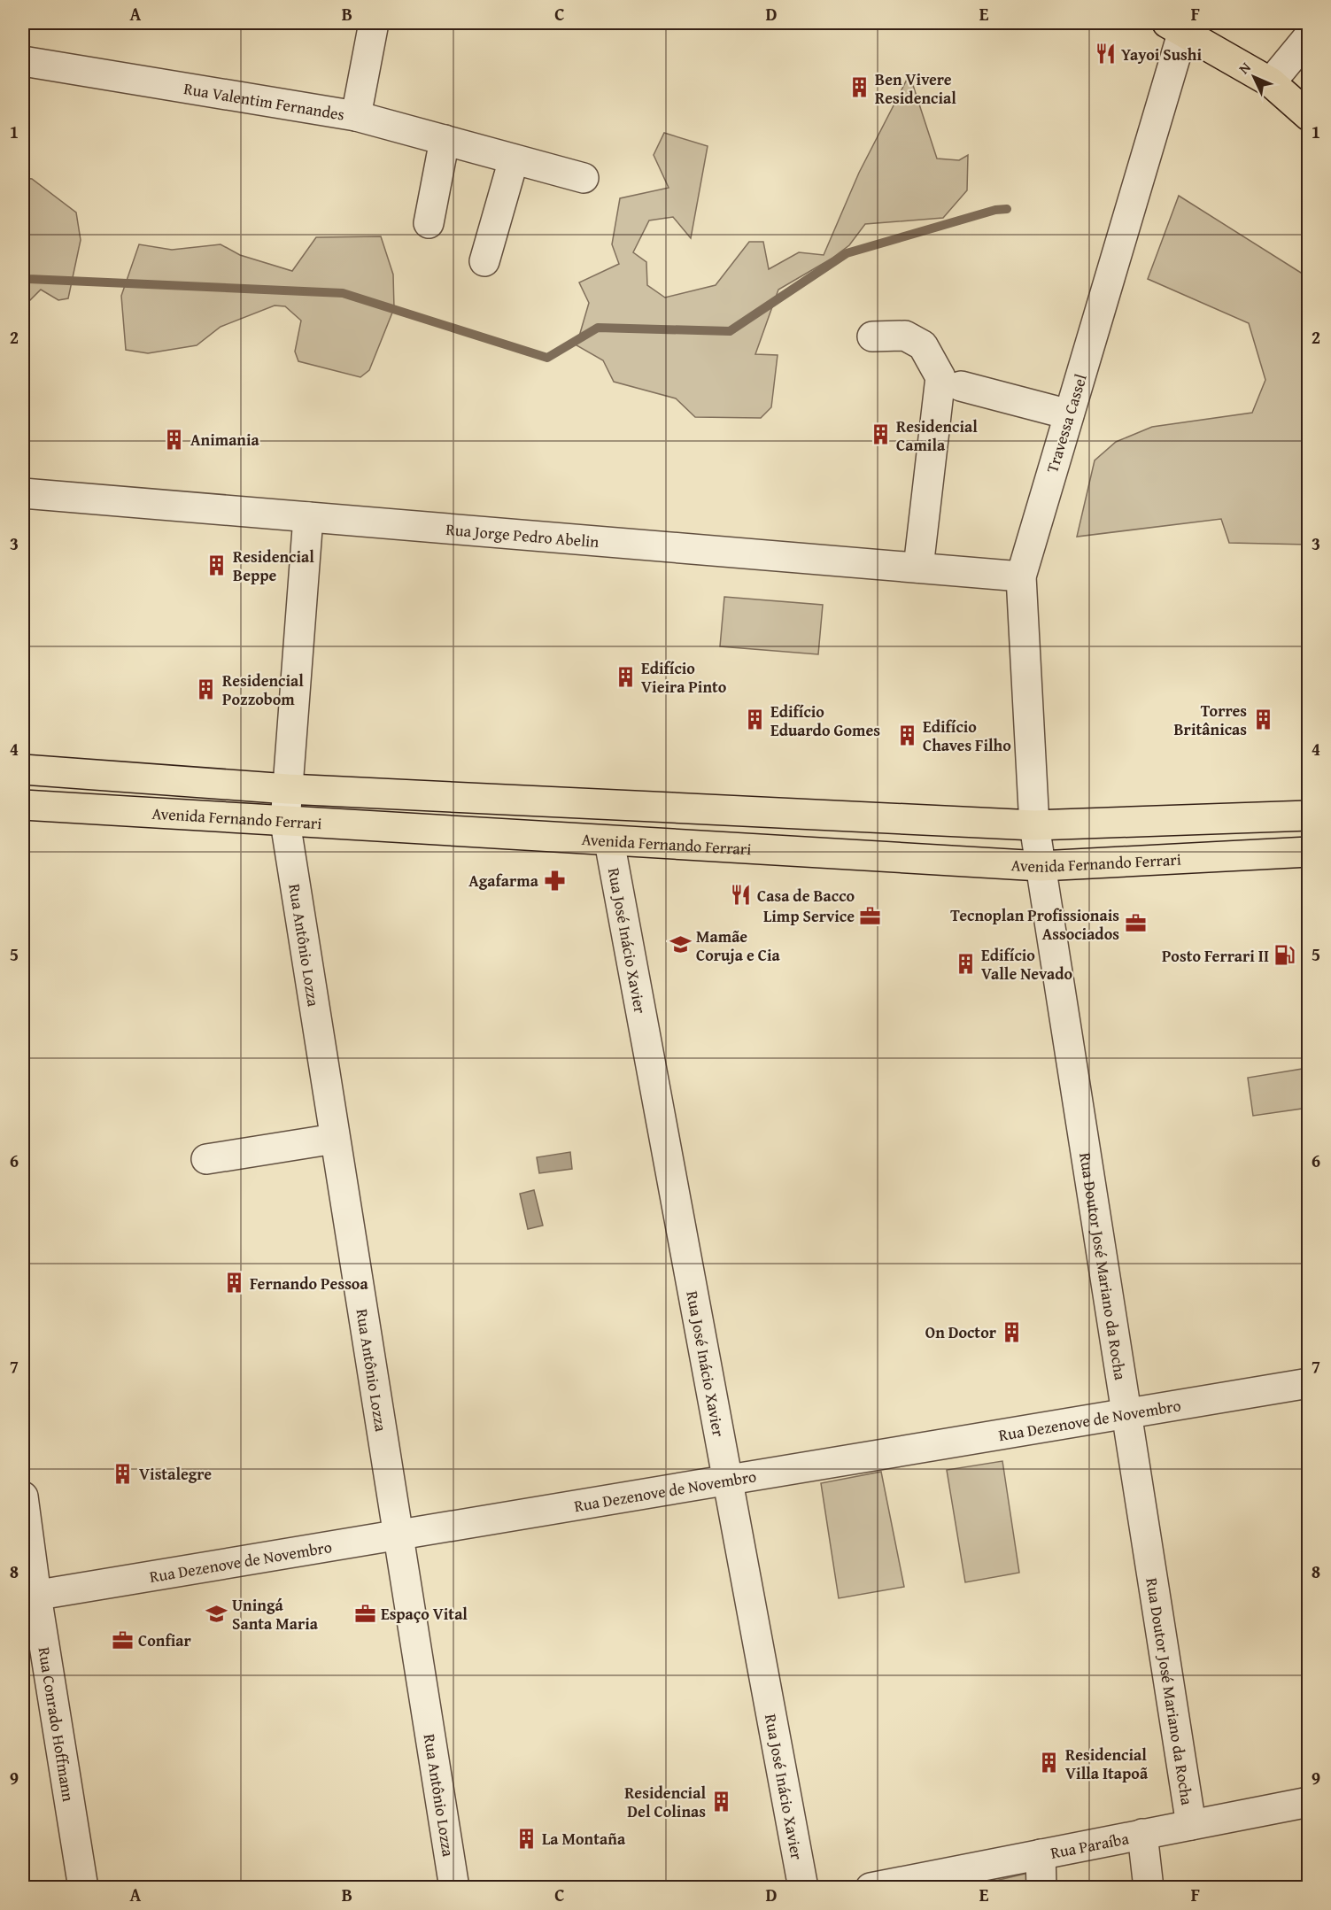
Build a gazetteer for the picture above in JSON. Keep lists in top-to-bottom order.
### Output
{
  "streets": {
    "main road": ["Avenida Fernando Ferrari"],
    "street": [
      "Rua Valentim Fernandes",
      "Travessa Cassel",
      "Rua Jorge Pedro Abelin",
      "Rua José Inácio Xavier",
      "Rua Antônio Lozza",
      "Rua Doutor José Mariano da Rocha",
      "Rua Dezenove de Novembro",
      "Rua Conrado Hoffmann",
      "Rua Paraíba"
    ]
  },
  "crossings": [
    ["Travessa Cassel", "Rua Jorge Pedro Abelin"],
    ["Travessa Cassel", "Avenida Fernando Ferrari"],
    ["Travessa Cassel", "Rua Doutor José Mariano da Rocha"],
    ["Avenida Fernando Ferrari", "Rua José Inácio Xavier"],
    ["Avenida Fernando Ferrari", "Rua Antônio Lozza"],
    ["Avenida Fernando Ferrari", "Rua Doutor José Mariano da Rocha"],
    ["Rua José Inácio Xavier", "Rua Dezenove de Novembro"],
    ["Rua Antônio Lozza", "Rua Dezenove de Novembro"],
    ["Rua Doutor José Mariano da Rocha", "Rua Dezenove de Novembro"],
    ["Rua Doutor José Mariano da Rocha", "Rua Paraíba"],
    ["Rua Dezenove de Novembro", "Rua Conrado Hoffmann"]
  ],
  "places": {
    "restaurant": ["Yayoi Sushi", "Casa de Bacco"],
    "building": [
      "Ben Vivere Residencial",
      "Residencial Camila",
      "Animania",
      "Residencial Beppe",
      "Edifício Vieira Pinto",
      "Residencial Pozzobom",
      "Torres Britânicas",
      "Edifício Eduardo Gomes",
      "Edifício Chaves Filho",
      "Edifício Valle Nevado",
      "Fernando Pessoa",
      "On Doctor",
      "Vistalegre",
      "Residencial Villa Itapoã",
      "Residencial Del Colinas",
      "La Montaña"
    ],
    "pharmacy": ["Agafarma"],
    "office": [
      "Limp Service",
      "Tecnoplan Profissionais Associados",
      "Espaço Vital",
      "Confiar"
    ],
    "school or university": ["Mamãe Coruja e Cia", "Uningá Santa Maria"],
    "fuel station": ["Posto Ferrari II"]
  },
  "north": "top left",
  "grid": {
    "columns": [
      "A",
      "B",
      "C",
      "D",
      "E",
      "F"
    ],
    "rows": [
      "1",
      "2",
      "3",
      "4",
      "5",
      "6",
      "7",
      "8",
      "9"
    ]
  }
}
